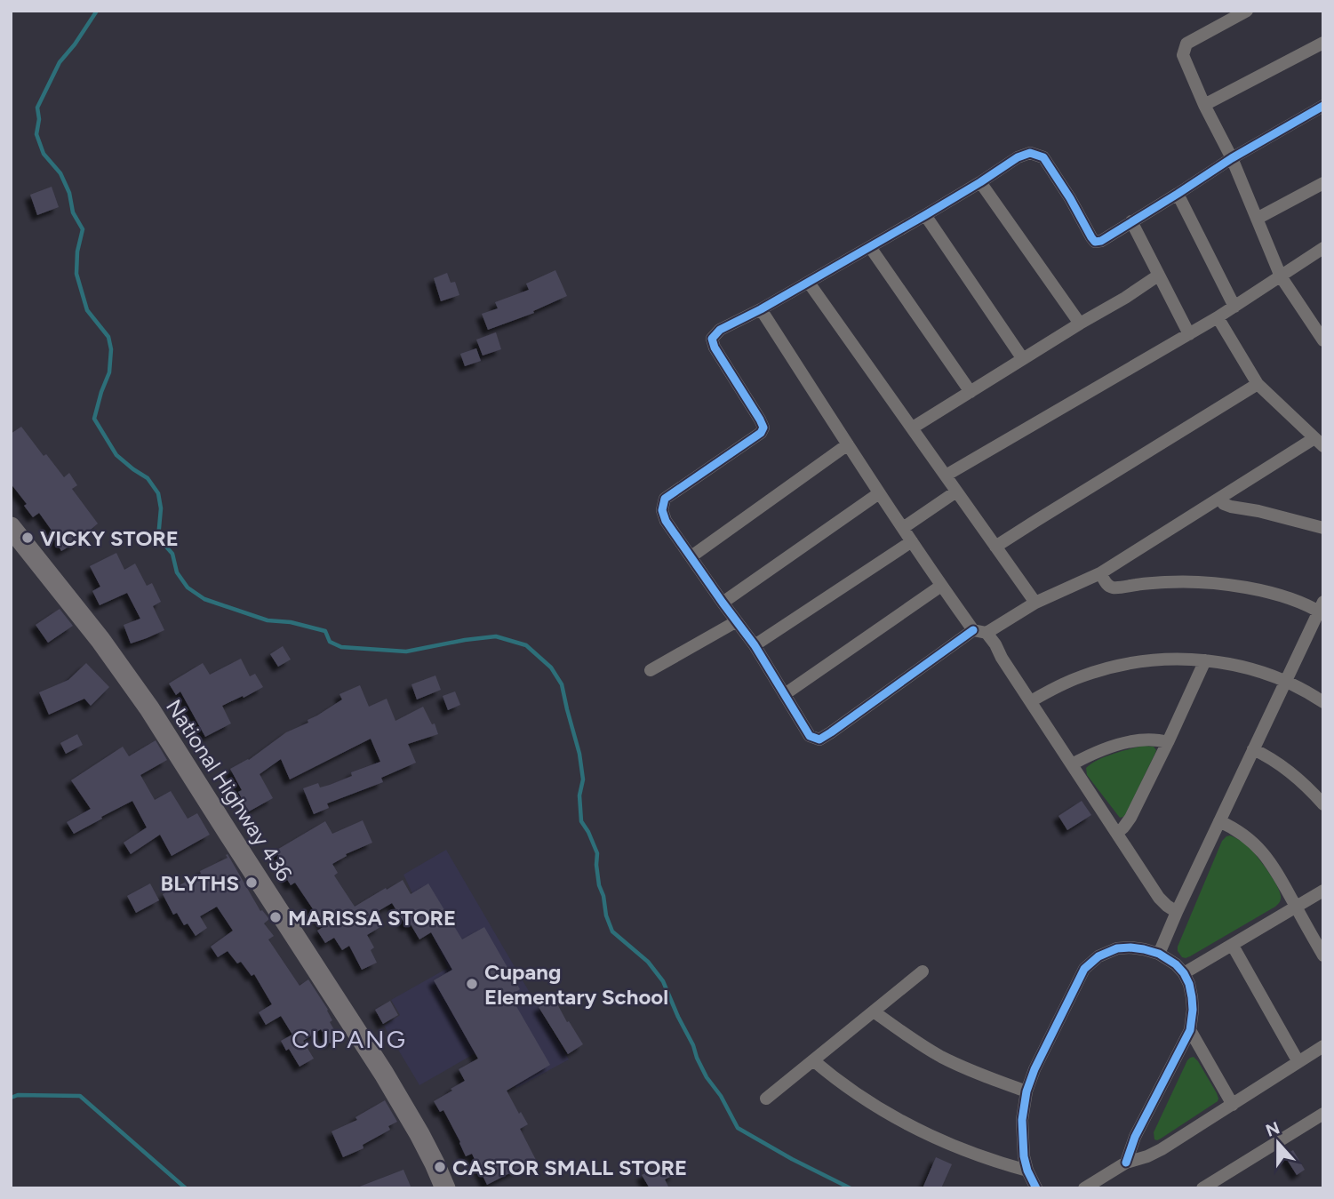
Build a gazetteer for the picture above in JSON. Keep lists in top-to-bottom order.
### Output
{
  "streets": {
    "main road": ["National Highway 436"]
  },
  "districts": ["CUPANG"],
  "places": [
    "VICKY STORE",
    "BLYTHS",
    "MARISSA STORE",
    "Cupang Elementary School",
    "CASTOR SMALL STORE"
  ],
  "north": "top"
}
